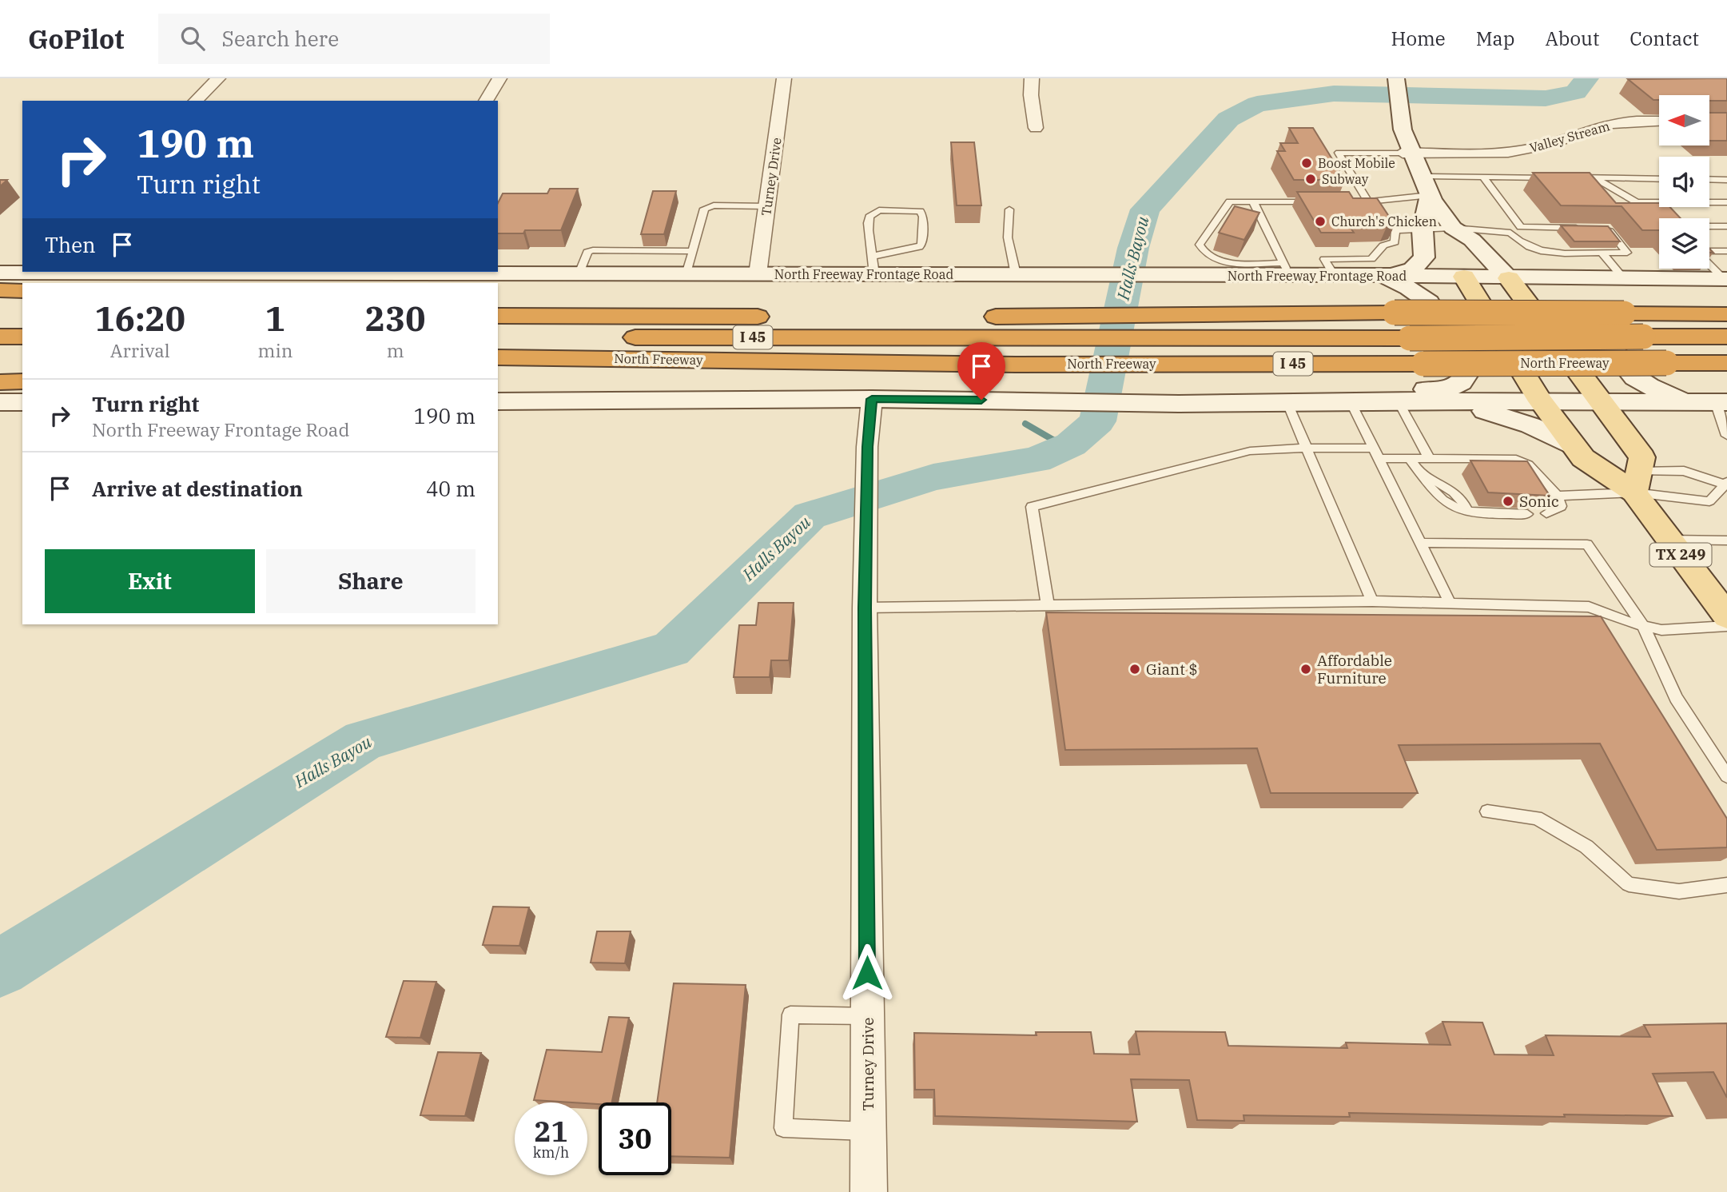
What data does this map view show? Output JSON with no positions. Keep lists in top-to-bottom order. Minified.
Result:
{"streets":{"highway":["I 45","North Freeway"],"main road":["North Freeway Frontage Road","TX 249"],"street":["Valley Stream","Turney Drive"]},"crossings":[["Turney Drive","North Freeway Frontage Road"],["North Freeway Frontage Road","TX 249"]],"water":["Halls Bayou"],"places":["Boost Mobile","Subway","Church's Chicken","Sonic","Giant $","Affordable Furniture"],"north":"left","page":{"header":"GoPilot","search":"Search here","nav":["Home","Map","About","Contact"],"turn":["190 m","Turn right"],"then":"Then","eta":["16:20","Arrival","1","min","230","m"],"list":[{"name":"Turn right","note":"North Freeway Frontage Road","value":"190 m"},{"name":"Arrive at destination","value":"40 m"}],"buttons":["Exit","Share"],"speed":"21 km/h","limit":"30"}}
